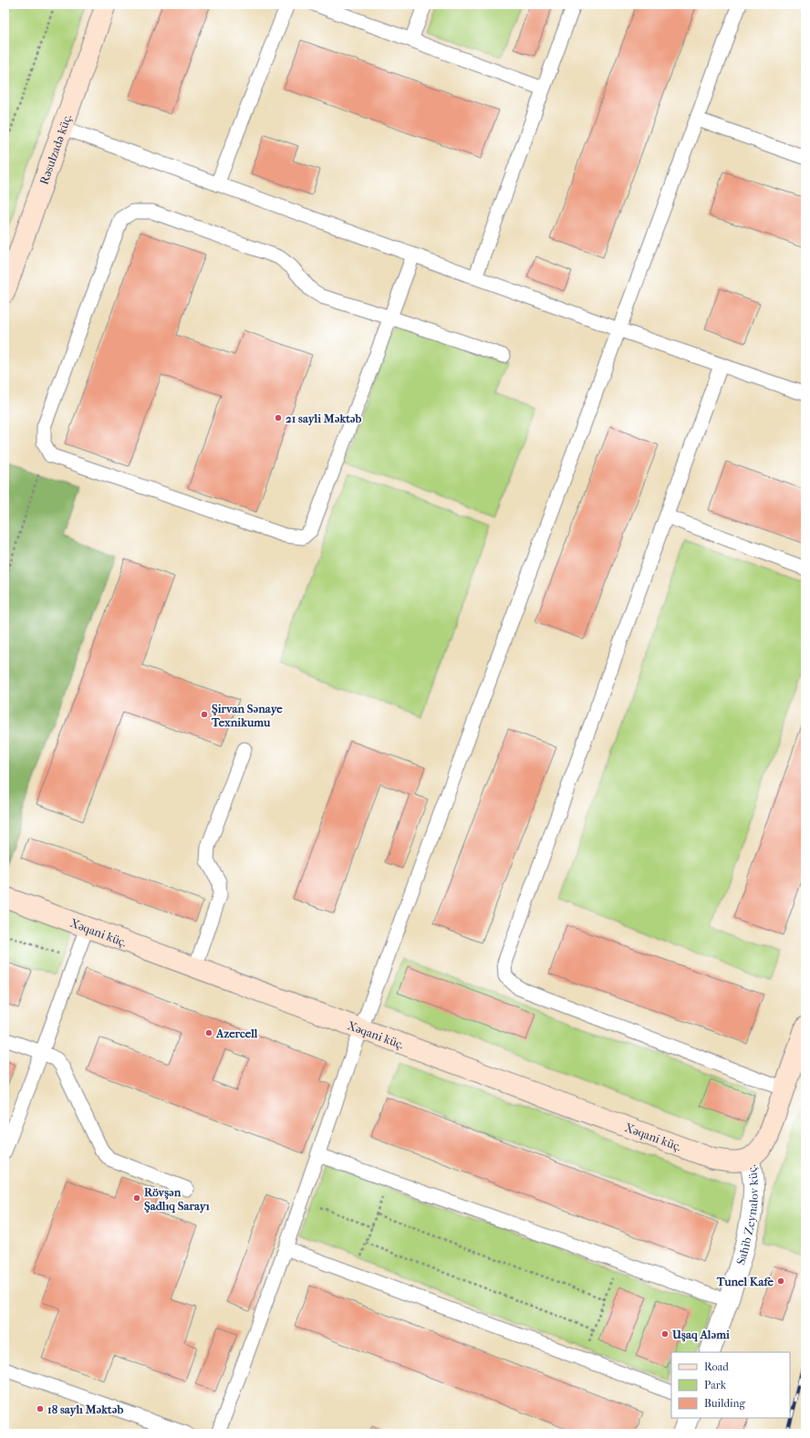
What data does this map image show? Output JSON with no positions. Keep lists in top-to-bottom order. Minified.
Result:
{"streets":{"street":["Rəsulzadə küç.","Xəqani küç.","Sahib Zeynalov küç."]},"crossings":[["Xəqani küç.","Sahib Zeynalov küç."]],"places":["21 sayli Məktəb","Şirvan Sənaye Texnikumu","Azercell","Rövşən Şadlıq Sarayı","Tunel Kafe","Uşaq Aləmi","18 saylı Məktəb"],"legend":["Road","Park","Building"]}
